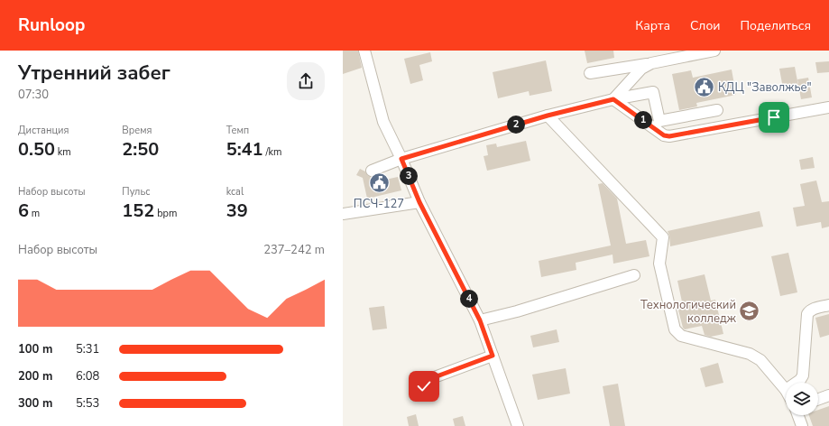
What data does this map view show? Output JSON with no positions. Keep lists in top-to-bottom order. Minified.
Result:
{"places":{"public building":["КДЦ \"Заволжье\"","ПСЧ-127"],"school or university":["Технологический колледж"]},"page":{"header":"Runloop","nav":["Карта","Слои","Поделиться"],"heading":["Утренний забег","07:30"],"pins":["1","2","3","4"],"stats":[["Дистанция","0.50 km"],["Время","2:50"],["Темп","5:41 /km"],["Набор высоты","6 m"],["Пульс","152 bpm"],["kcal","39"]],"chart":["Набор высоты","237–242 m"],"list":[{"name":"100 m","note":"5:31"},{"name":"200 m","note":"6:08"},{"name":"300 m","note":"5:53"}]}}
